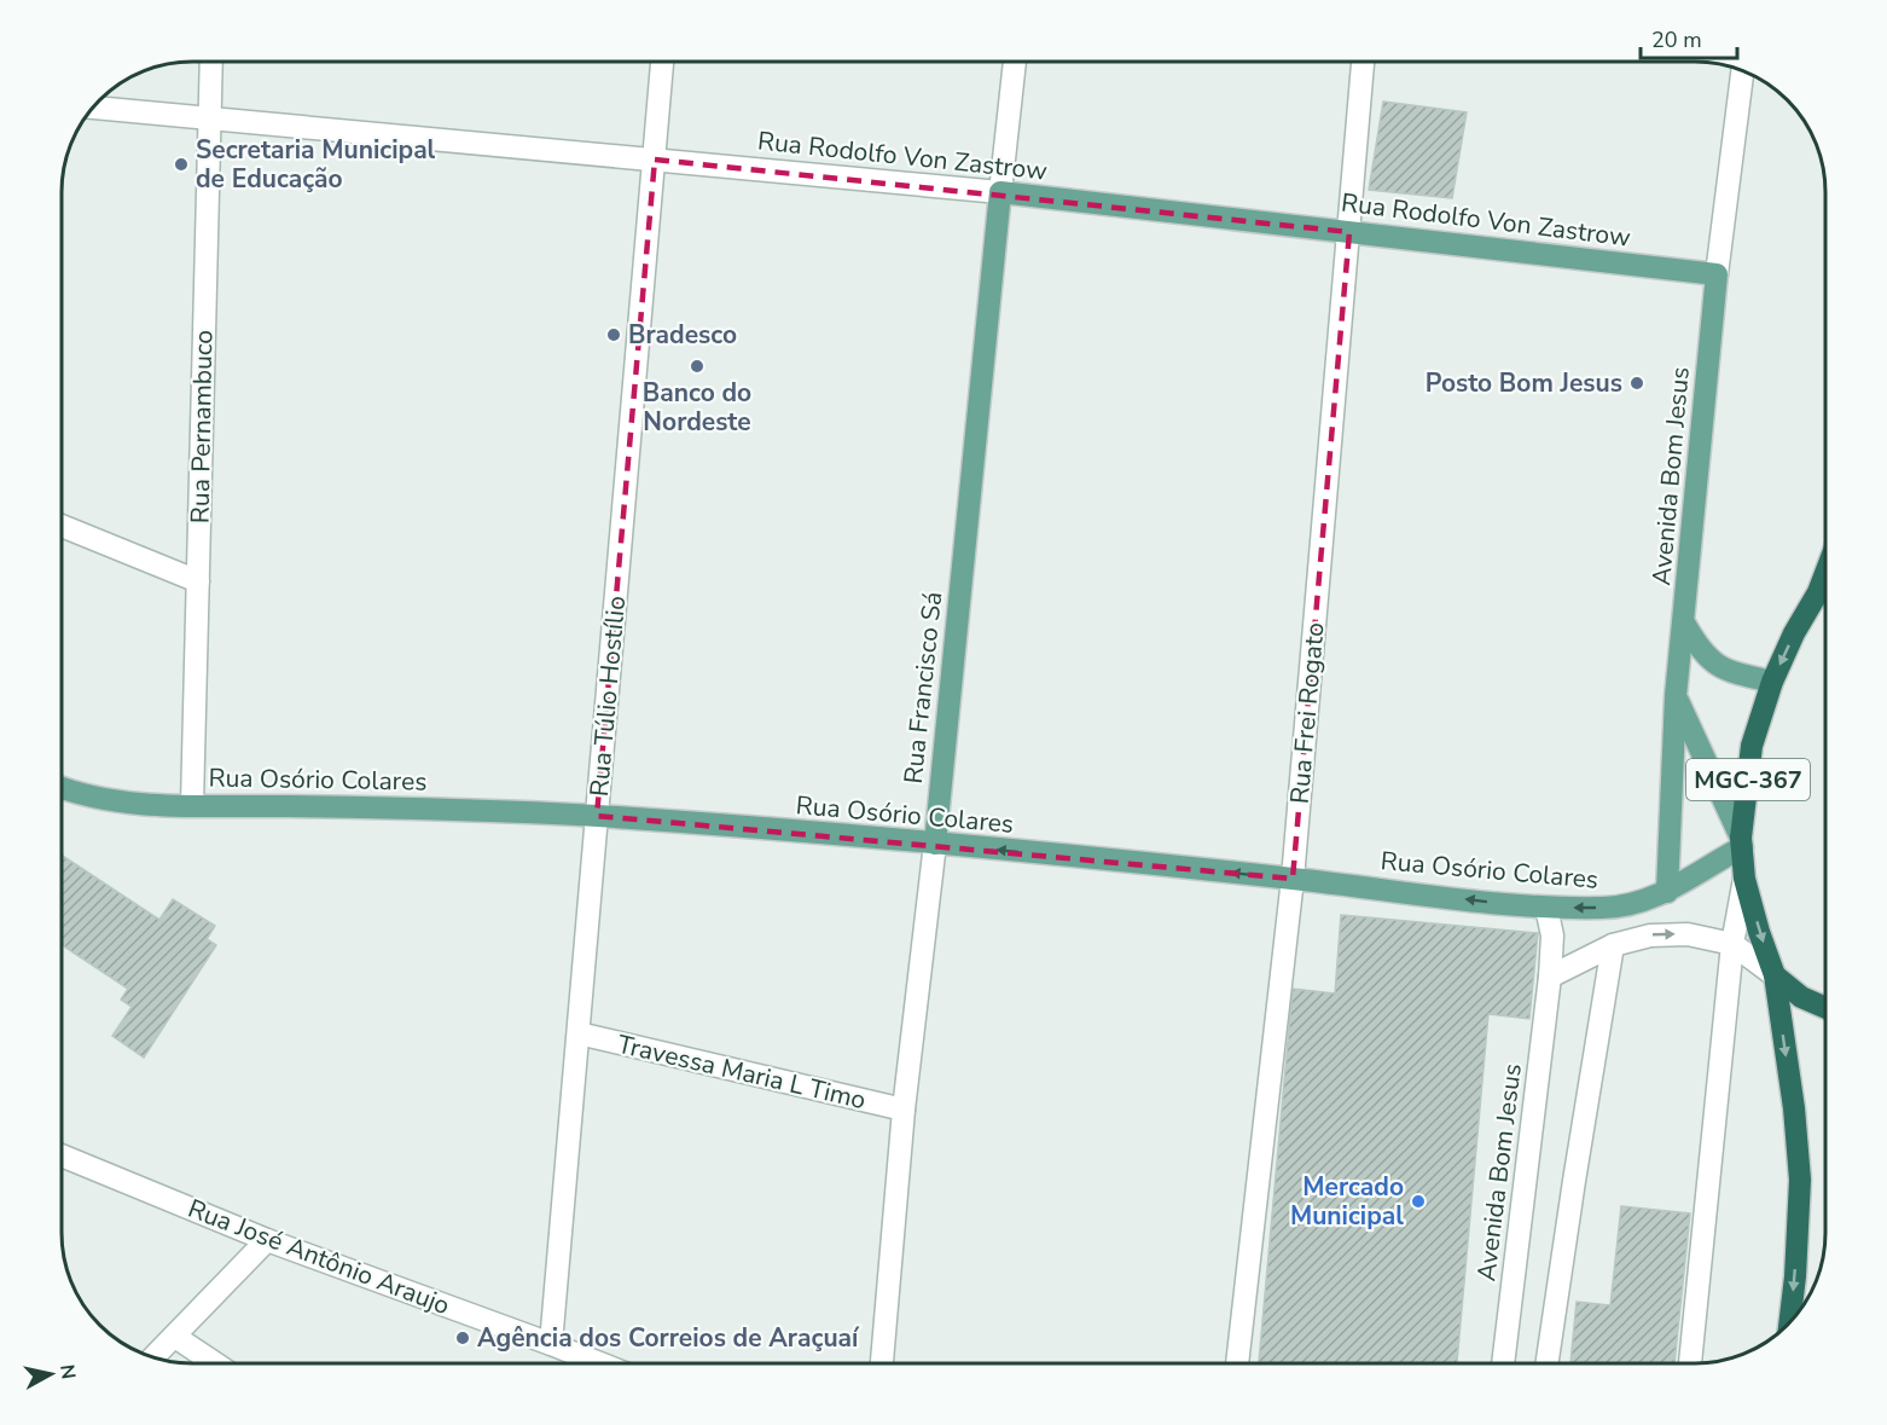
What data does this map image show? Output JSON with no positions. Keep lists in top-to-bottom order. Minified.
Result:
{"streets":{"highway":["MGC-367"],"main road":["Rua Rodolfo Von Zastrow","Avenida Bom Jesus","Rua Francisco Sá","Rua Osório Colares"],"street":["Rua Pernambuco","Rua Túlio Hostílio","Rua Frei Rogato","Travessa Maria L Timo","Rua José Antônio Araujo"]},"crossings":[["Rua Rodolfo Von Zastrow","Rua Pernambuco"],["Rua Rodolfo Von Zastrow","Avenida Bom Jesus"],["Rua Rodolfo Von Zastrow","Rua Francisco Sá"],["Rua Rodolfo Von Zastrow","Rua Túlio Hostílio"],["Rua Rodolfo Von Zastrow","Rua Frei Rogato"],["Rua Pernambuco","Rua Osório Colares"],["Avenida Bom Jesus","Rua Osório Colares"],["Rua Francisco Sá","Rua Osório Colares"],["Rua Francisco Sá","Travessa Maria L Timo"],["Rua Túlio Hostílio","Rua Osório Colares"],["Rua Túlio Hostílio","Travessa Maria L Timo"],["Rua Túlio Hostílio","Rua José Antônio Araujo"],["Rua Frei Rogato","Rua Osório Colares"],["Rua Osório Colares","MGC-367"]],"one_way":["Rua Osório Colares"],"places":["Secretaria Municipal de Educação","Bradesco","Banco do Nordeste","Posto Bom Jesus","Mercado Municipal","Agência dos Correios de Araçuaí"],"scale_bar":"20 m","north":"right"}
